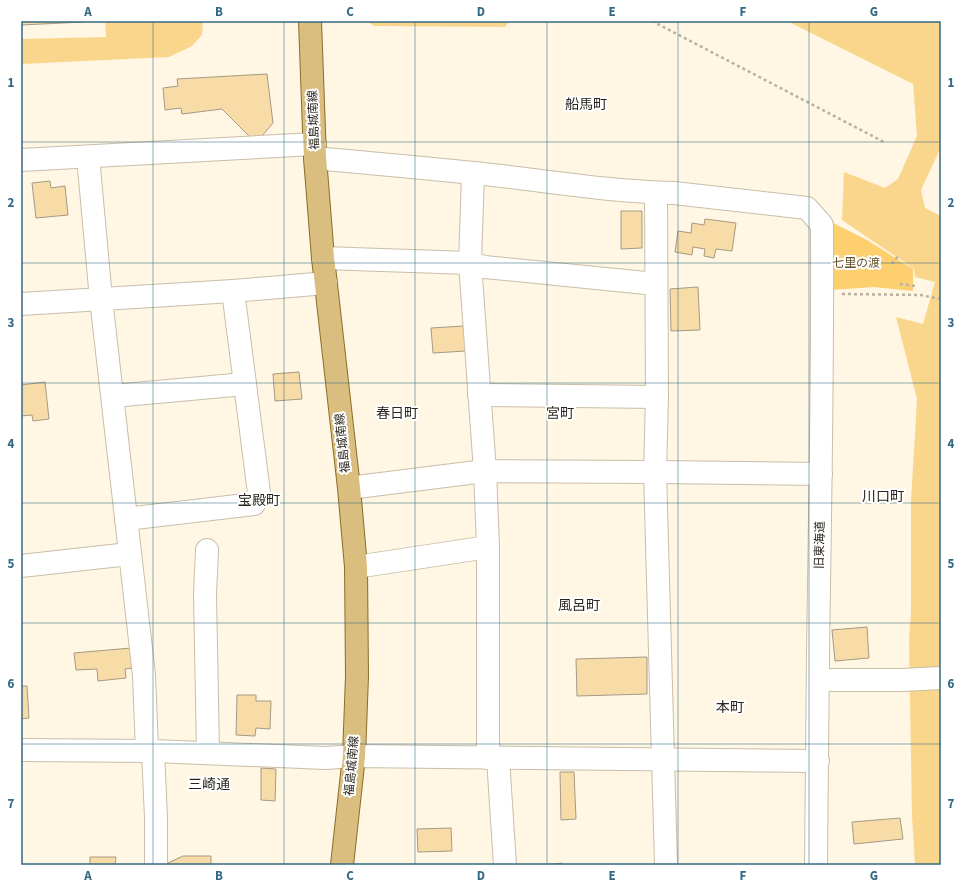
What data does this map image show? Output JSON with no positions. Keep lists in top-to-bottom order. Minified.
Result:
{"streets":{"main road":["福島城南線"],"street":["旧東海道"]},"districts":["船馬町","春日町","宮町","川口町","宝殿町","風呂町","本町","三崎通"],"parks":["七里の渡"],"grid":{"columns":["A","B","C","D","E","F","G"],"rows":["1","2","3","4","5","6","7"]}}
